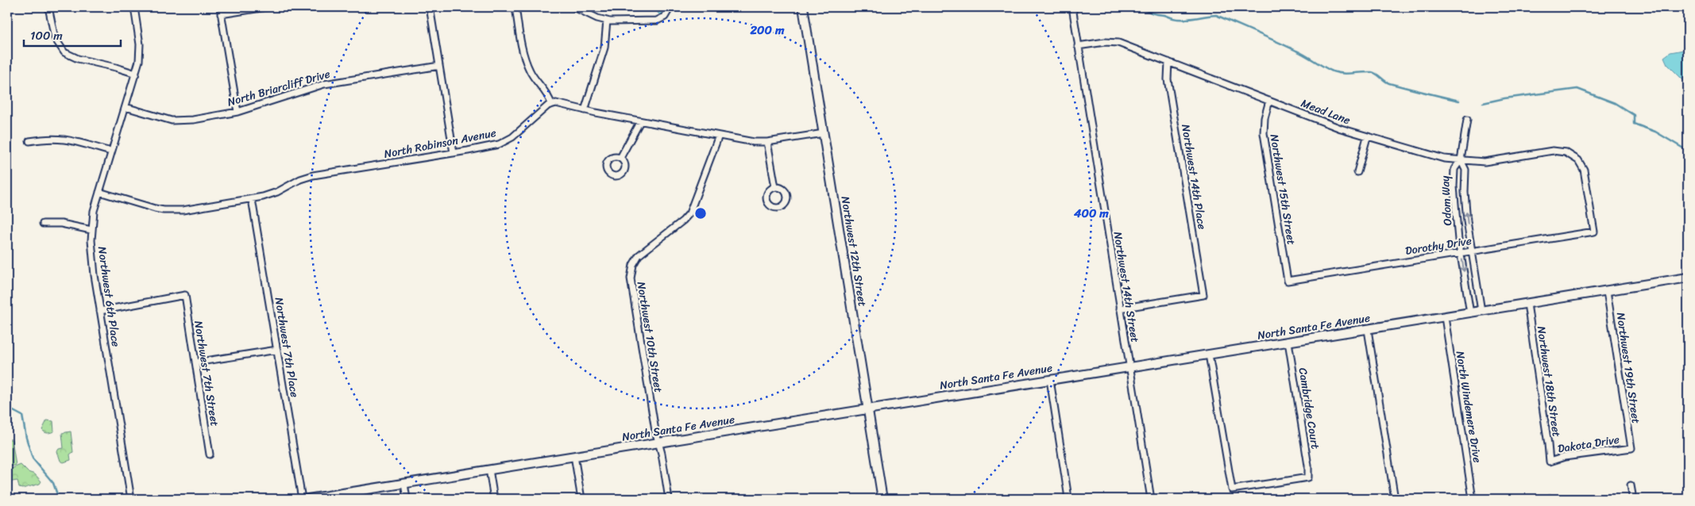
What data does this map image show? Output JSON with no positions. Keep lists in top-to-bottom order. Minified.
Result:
{"streets":{"main road":["Northwest 12th Street","North Santa Fe Avenue"],"street":["North Briarcliff Drive","Mead Lane","North Robinson Avenue","Northwest 14th Place","Northwest 15th Street","Odom Way","Dorothy Drive","Northwest 14th Street","Northwest 6th Place","Northwest 10th Street","Northwest 7th Place","Northwest 19th Street","Northwest 7th Street","Northwest 18th Street","North Windemere Drive","Cambridge Court","Dakota Drive"]},"crossings":[["North Briarcliff Drive","Northwest 6th Place"],["Mead Lane","Northwest 14th Place"],["Mead Lane","Northwest 15th Street"],["Mead Lane","Odom Way"],["Mead Lane","Dorothy Drive"],["Mead Lane","Northwest 14th Street"],["North Robinson Avenue","Northwest 6th Place"],["North Robinson Avenue","Northwest 7th Place"],["Northwest 14th Place","Northwest 14th Street"],["Northwest 15th Street","Dorothy Drive"],["Odom Way","Dorothy Drive"],["Odom Way","North Santa Fe Avenue"],["Northwest 12th Street","North Santa Fe Avenue"],["Northwest 14th Street","North Santa Fe Avenue"],["Northwest 6th Place","Northwest 7th Street"],["North Santa Fe Avenue","Northwest 10th Street"],["North Santa Fe Avenue","Northwest 19th Street"],["North Santa Fe Avenue","Northwest 18th Street"],["North Santa Fe Avenue","North Windemere Drive"],["North Santa Fe Avenue","Cambridge Court"],["Northwest 19th Street","Dakota Drive"],["Northwest 18th Street","Dakota Drive"]],"scale_bar":"100 m","rings":["200 m","400 m"]}
